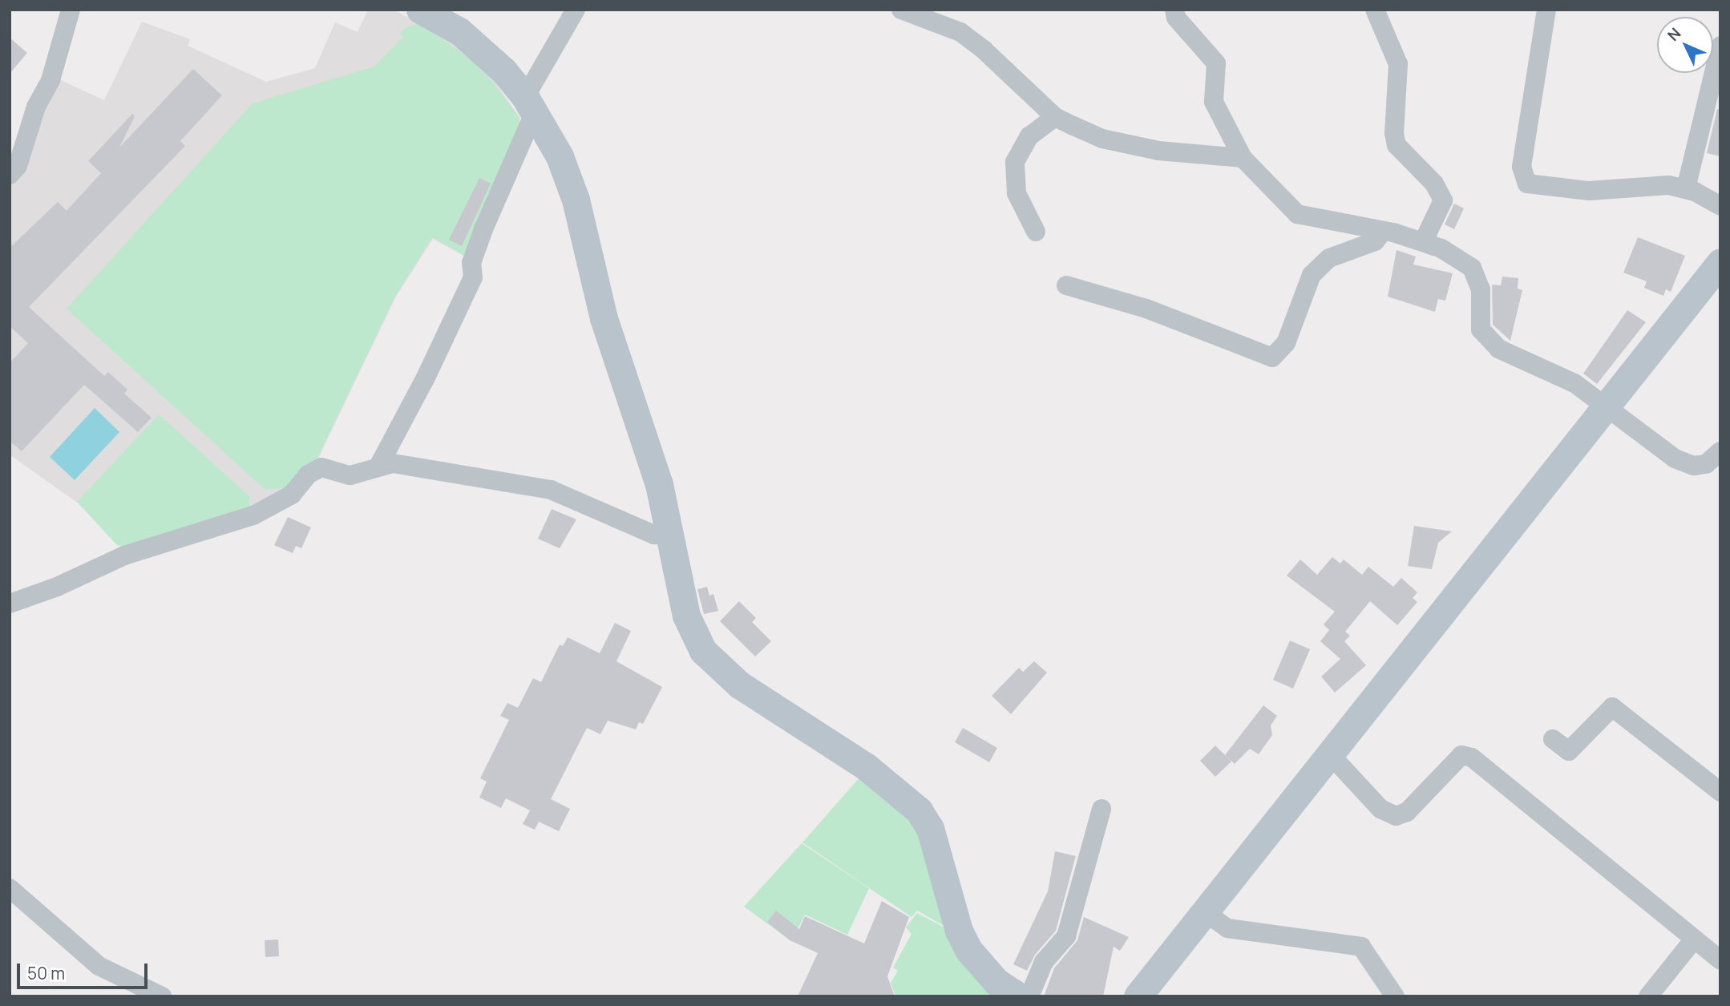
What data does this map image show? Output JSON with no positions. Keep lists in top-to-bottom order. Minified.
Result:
{"scale_bar":"50 m","north":"top left"}
